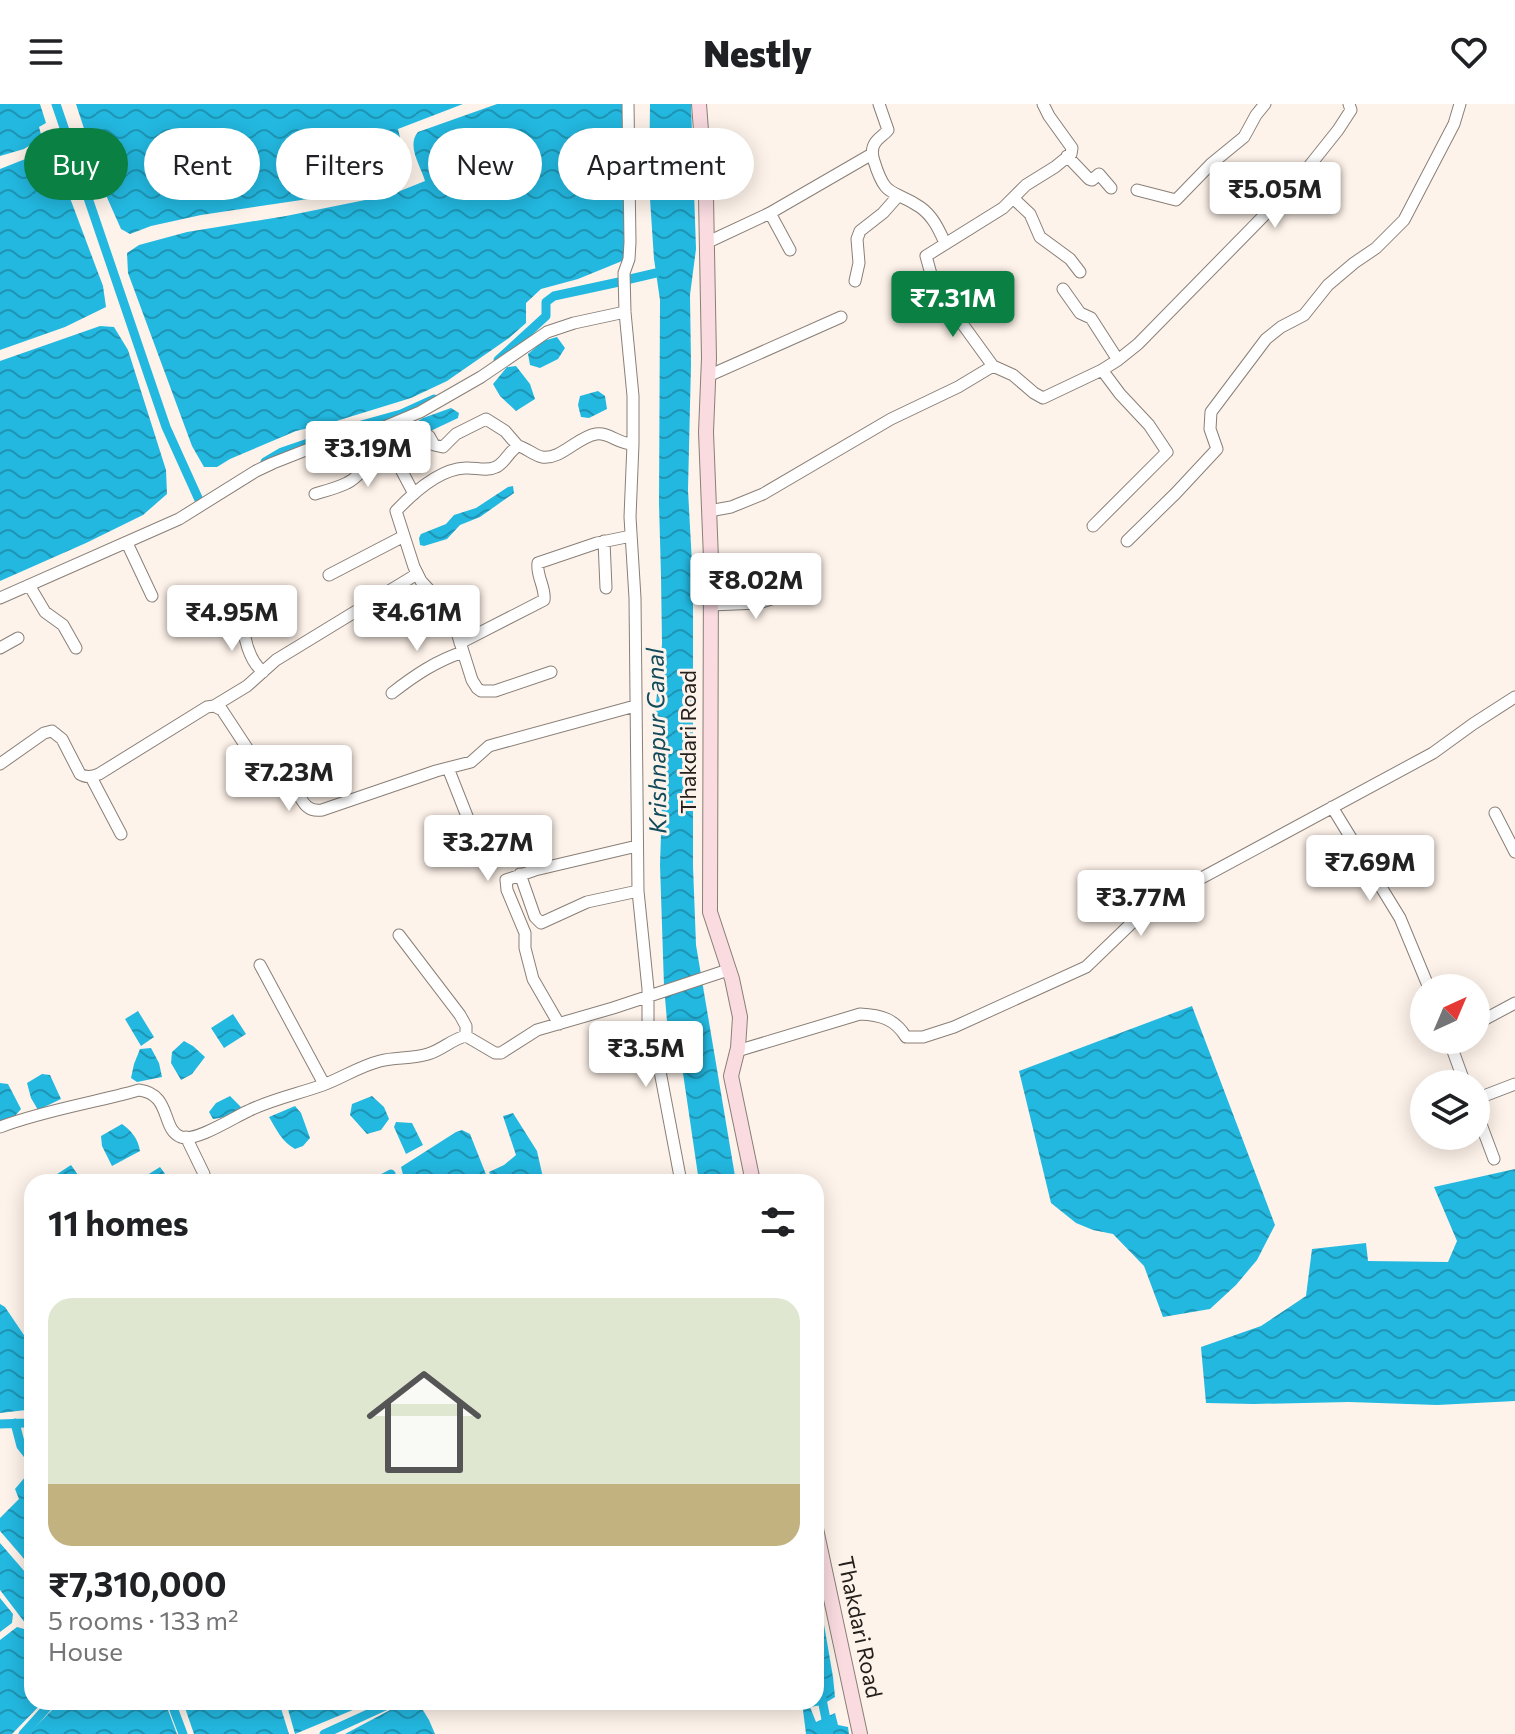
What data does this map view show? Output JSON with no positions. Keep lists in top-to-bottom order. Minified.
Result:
{"streets":{"street":["Thakdari Road"]},"water":["Krishnapur Canal"],"north":"top right","page":{"header":"Nestly","chip":["Buy","Rent","Filters","New","Apartment"],"price":["₹5.05M","₹7.31M","₹3.19M","₹8.02M","₹4.95M","₹4.61M","₹7.23M","₹3.27M","₹7.69M","₹3.77M","₹3.5M"],"heading":"11 homes","list":[{"name":"₹7,310,000","note":"5 rooms · 133 m² · House"}]}}
